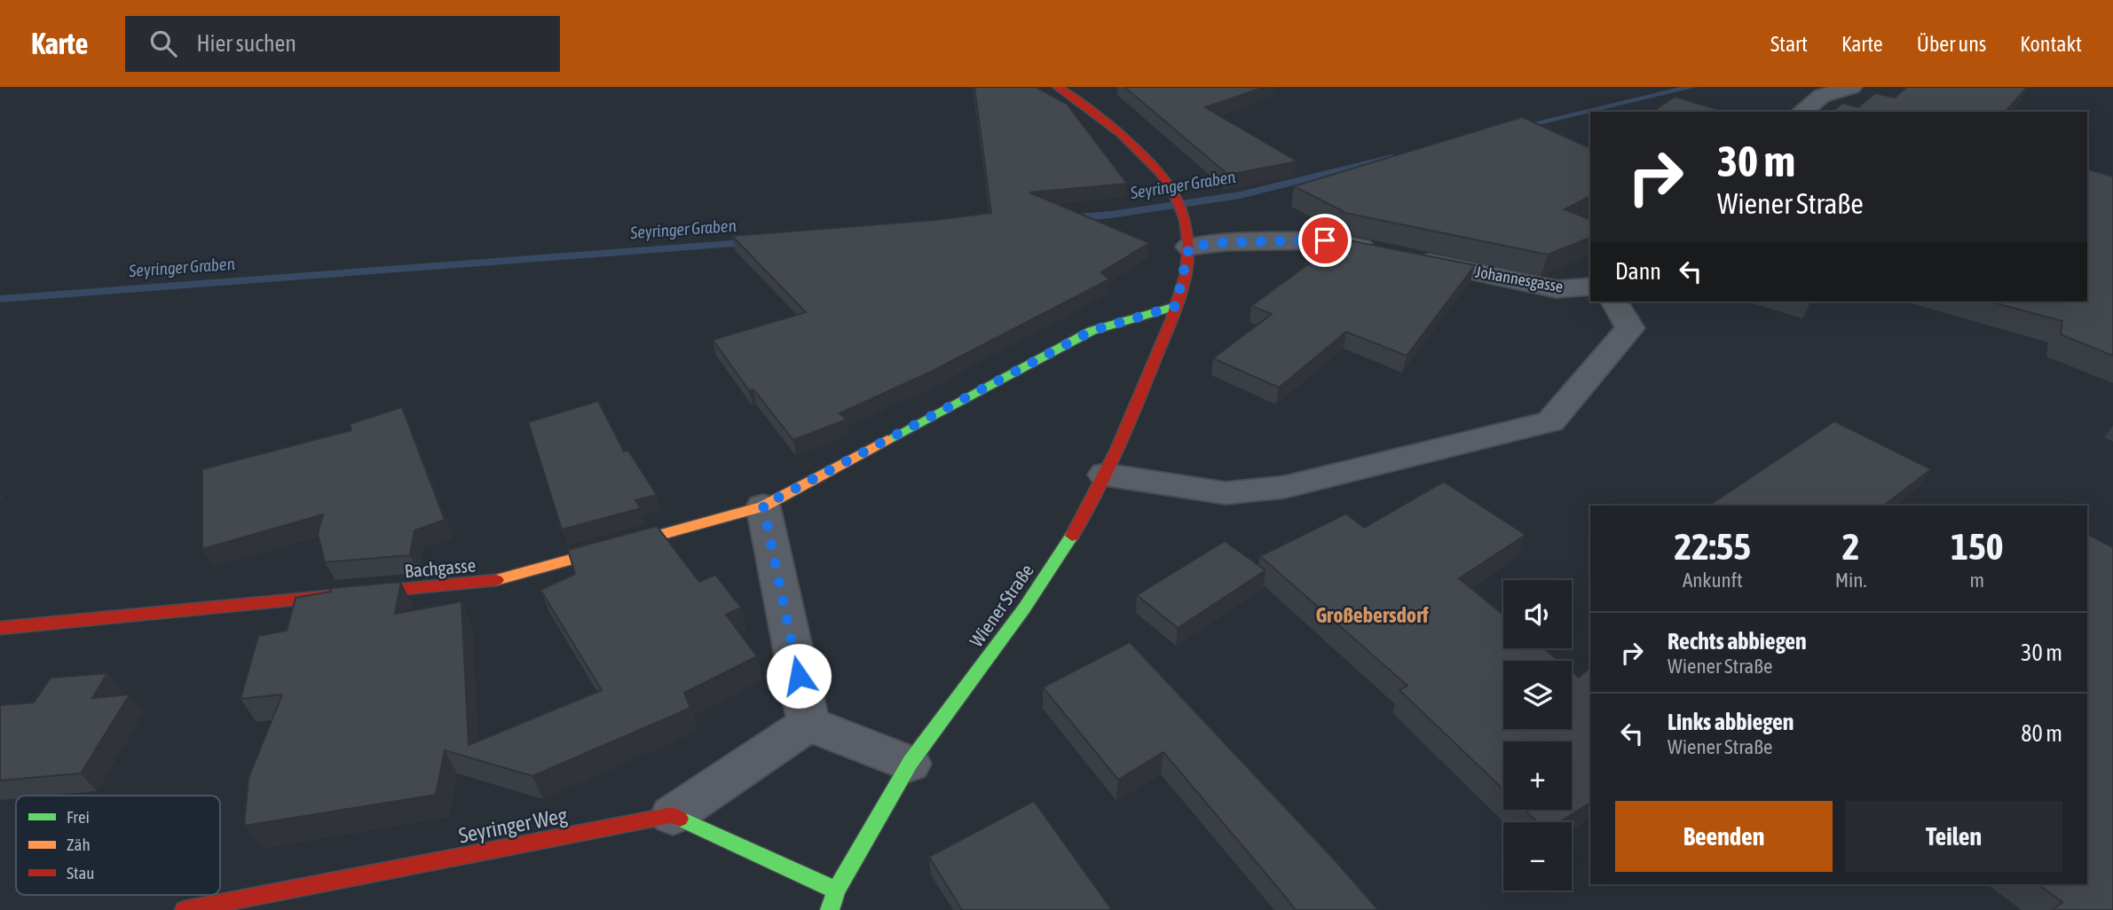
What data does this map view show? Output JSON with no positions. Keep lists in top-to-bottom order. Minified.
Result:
{"streets":{"street":["Johannesgasse","Bachgasse","Wiener Straße","Seyringer Weg"]},"crossings":[["Johannesgasse","Wiener Straße"]],"districts":["Großebersdorf"],"water":["Seyringer Graben"],"legend":["Frei","Zäh","Stau"],"page":{"header":"Karte","search":"Hier suchen","nav":["Start","Karte","Über uns","Kontakt"],"turn":["30 m","Wiener Straße"],"then":"Dann","eta":["22:55","Ankunft","2","Min.","150","m"],"map_buttons":["+","−"],"list":[{"name":"Rechts abbiegen","note":"Wiener Straße","value":"30 m"},{"name":"Links abbiegen","note":"Wiener Straße","value":"80 m"}],"buttons":["Beenden","Teilen"]}}
